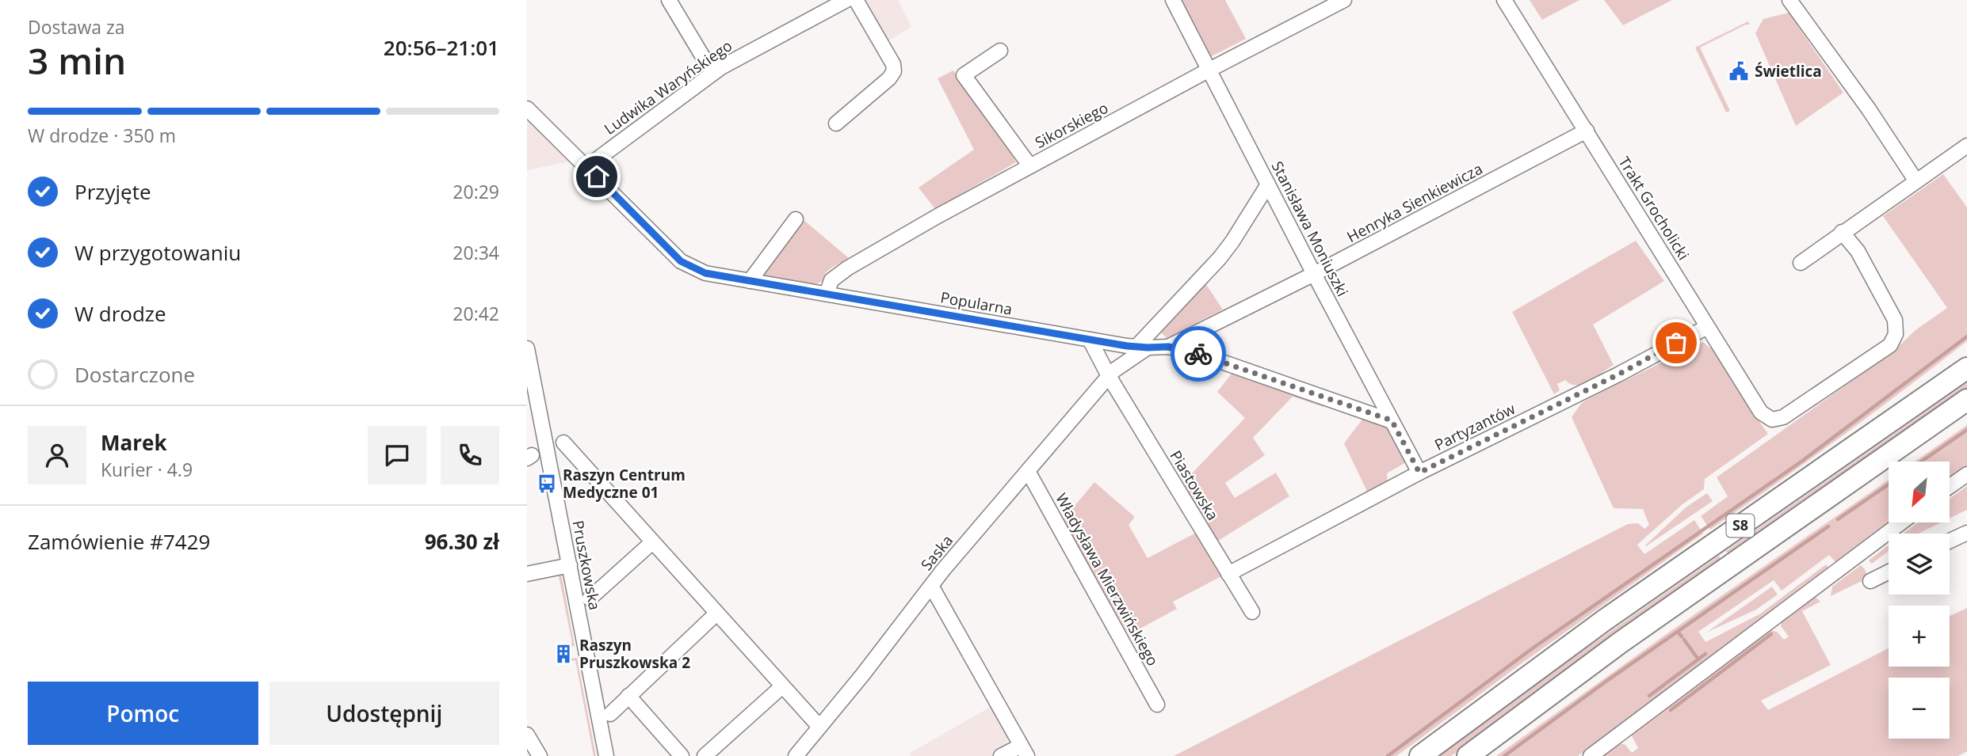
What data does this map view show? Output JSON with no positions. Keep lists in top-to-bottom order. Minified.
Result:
{"streets":{"highway":["S8"],"street":["Ludwika Waryńskiego","Sikorskiego","Henryka Sienkiewicza","Trakt Grocholicki","Stanisława Moniuszki","Popularna","Partyzantów","Piastowska","Saska","Pruszkowska","Władysława Mierzwińskiego"]},"crossings":[["Ludwika Waryńskiego","Popularna"],["Sikorskiego","Stanisława Moniuszki"],["Sikorskiego","Popularna"],["Henryka Sienkiewicza","Trakt Grocholicki"],["Henryka Sienkiewicza","Stanisława Moniuszki"],["Henryka Sienkiewicza","Popularna"],["Trakt Grocholicki","Partyzantów"],["Stanisława Moniuszki","Popularna"],["Stanisława Moniuszki","Partyzantów"],["Popularna","Piastowska"],["Popularna","Saska"],["Partyzantów","Piastowska"],["Piastowska","Saska"],["Saska","Władysława Mierzwińskiego"]],"places":{"public building":["Świetlica"],"bus stop":["Raszyn Centrum Medyczne 01"],"building":["Raszyn Pruszkowska 2"]},"north":"bottom left","page":{"heading":["3 min","Dostawa za","20:56–21:01"],"panel":["Marek","Kurier · 4.9","Zamówienie #7429","96.30 zł"],"bar":"W drodze · 350 m","list":[["Przyjęte","20:29"],["W przygotowaniu","20:34"],["W drodze","20:42"],"Dostarczone"],"map_buttons":["+","−"],"buttons":["Pomoc","Udostępnij"]}}
